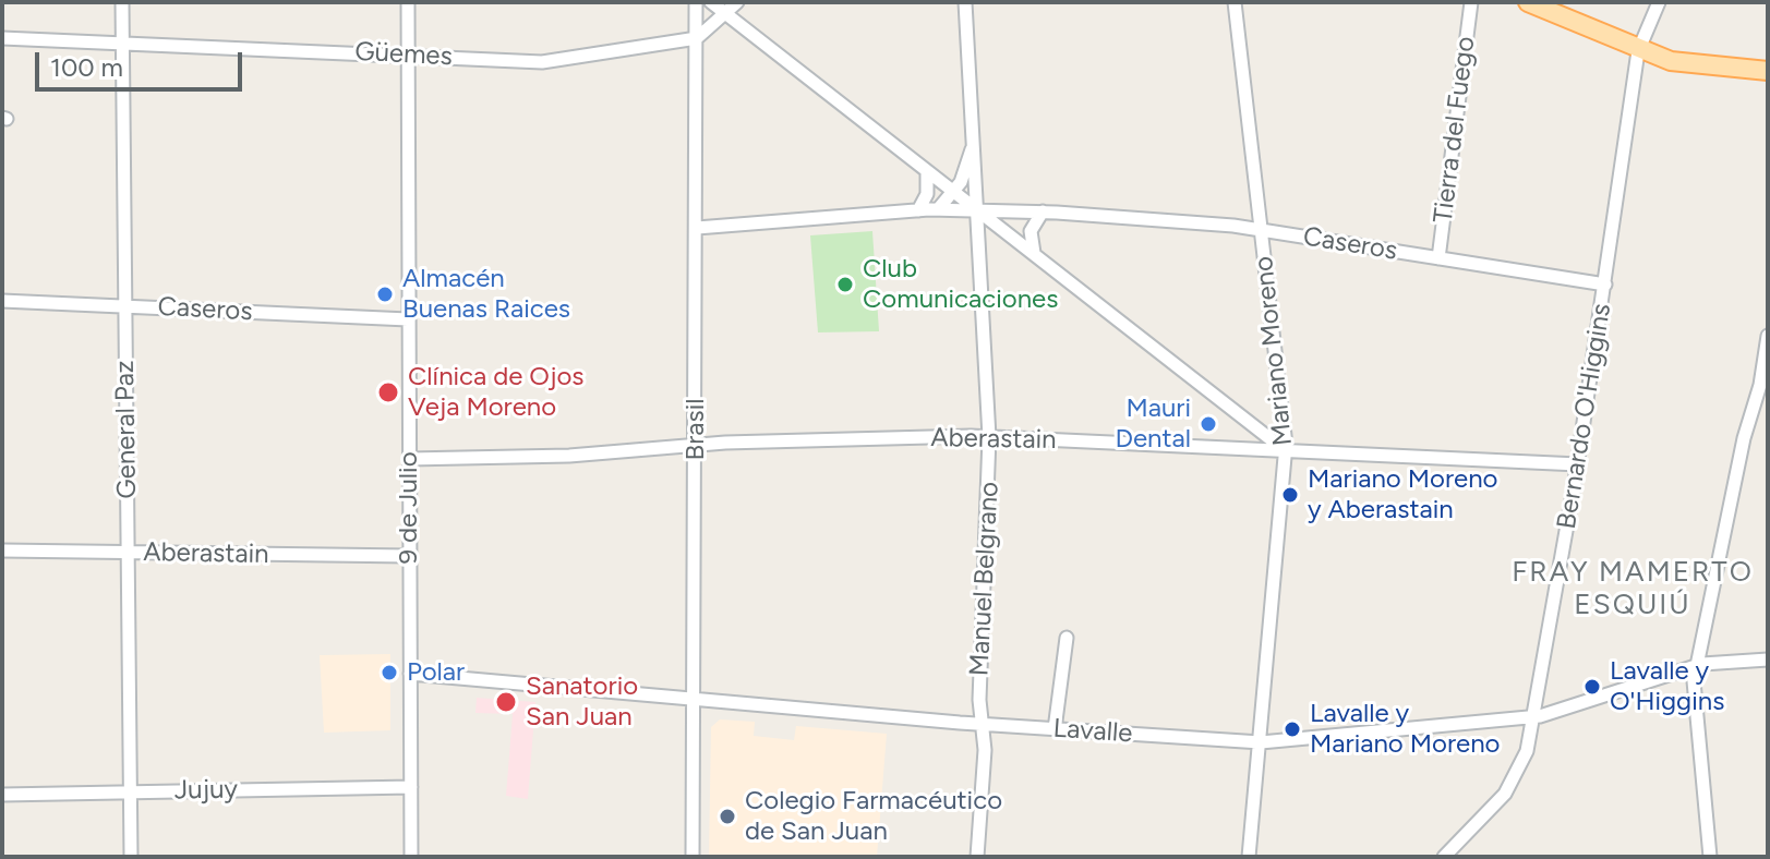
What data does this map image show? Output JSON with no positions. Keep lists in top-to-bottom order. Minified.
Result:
{"streets":{"street":["Güemes","Tierra del Fuego","Caseros","Mariano Moreno","Bernardo O'Higgins","General Paz","Brasil","Aberastain","9 de Julio","Manuel Belgrano","Lavalle","Jujuy"]},"crossings":[["Güemes","General Paz"],["Güemes","Brasil"],["Güemes","9 de Julio"],["Tierra del Fuego","Caseros"],["Caseros","Mariano Moreno"],["Caseros","Bernardo O'Higgins"],["Caseros","General Paz"],["Caseros","Brasil"],["Caseros","9 de Julio"],["Caseros","Manuel Belgrano"],["Mariano Moreno","Aberastain"],["Mariano Moreno","Lavalle"],["Bernardo O'Higgins","Aberastain"],["Bernardo O'Higgins","Lavalle"],["General Paz","Aberastain"],["General Paz","Jujuy"],["Brasil","Aberastain"],["Brasil","Lavalle"],["Aberastain","9 de Julio"],["Aberastain","Manuel Belgrano"],["9 de Julio","Lavalle"],["9 de Julio","Jujuy"],["Manuel Belgrano","Lavalle"]],"districts":["FRAY MAMERTO ESQUIÚ"],"places":["Club Comunicaciones","Almacén Buenas Raices","Clínica de Ojos Veja Moreno","Mauri Dental","Mariano Moreno y Aberastain","Polar","Lavalle y O'Higgins","Sanatorio San Juan","Lavalle y Mariano Moreno","Colegio Farmacéutico de San Juan"],"scale_bar":"100 m"}
